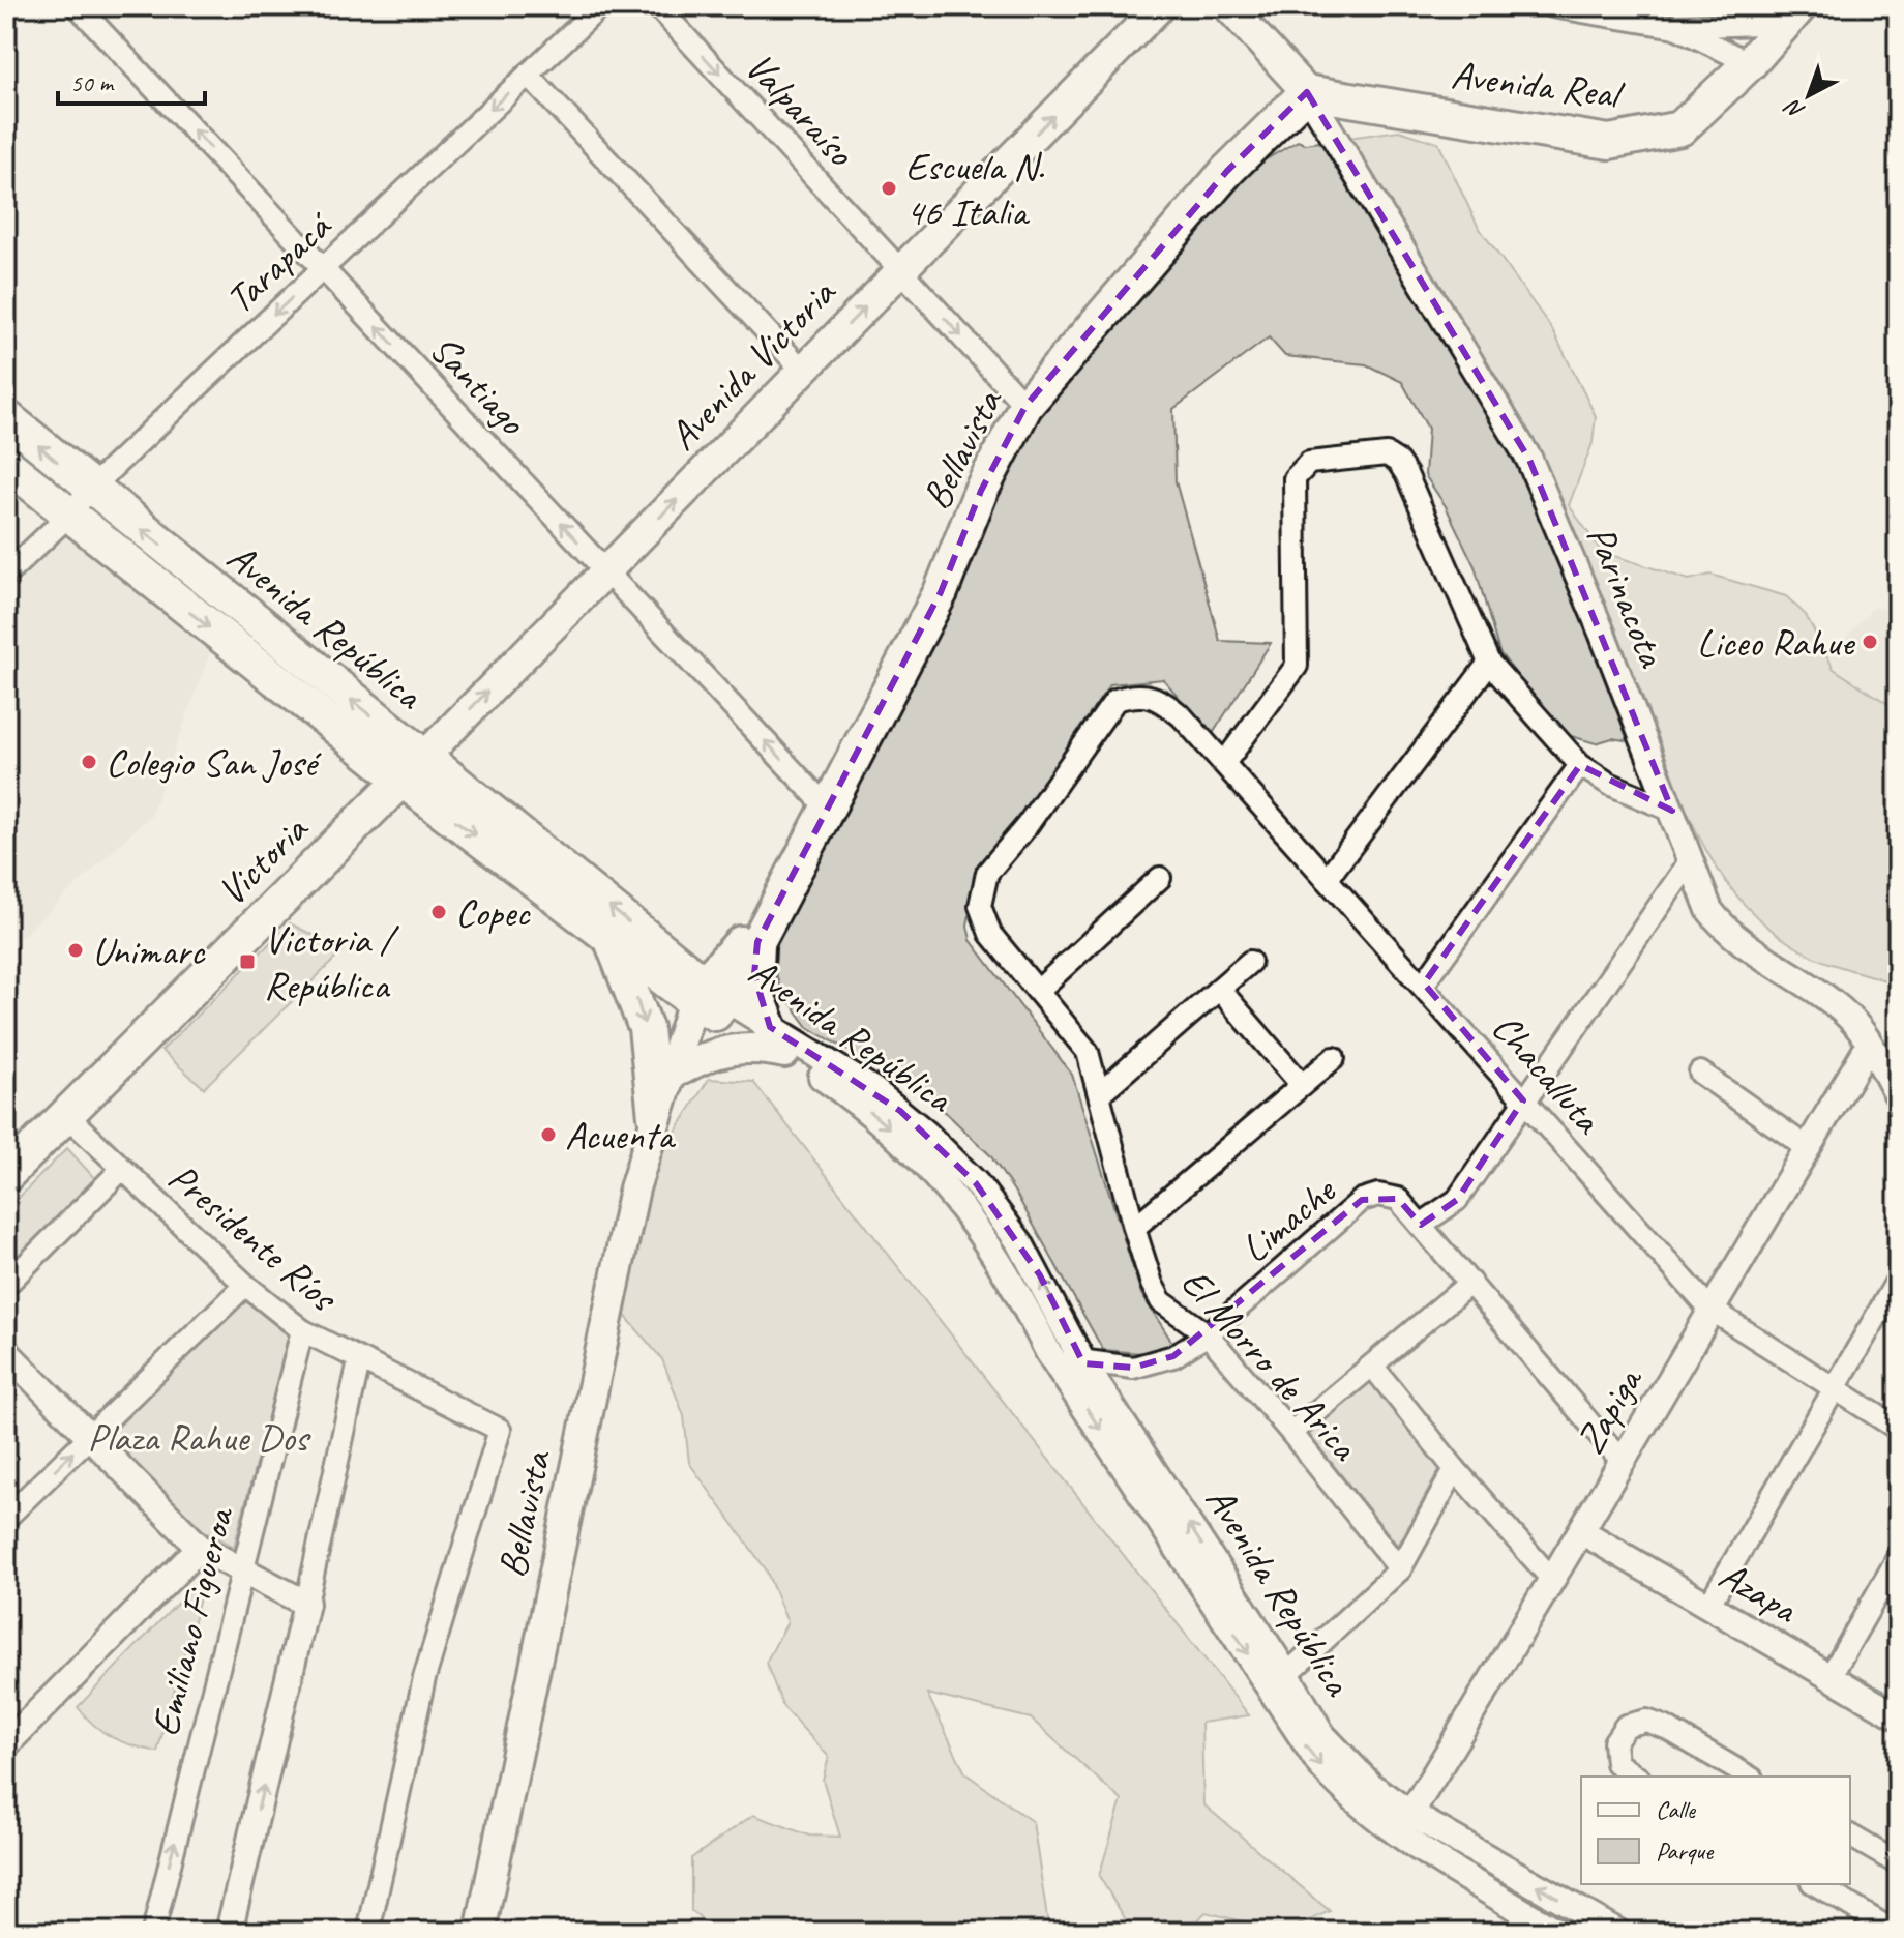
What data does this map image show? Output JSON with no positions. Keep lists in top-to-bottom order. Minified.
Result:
{"streets":{"main road":["Avenida Real","Avenida Victoria","Bellavista","Avenida República","Victoria"],"street":["Valparaíso","Tarapacá","Santiago","Parinacota","Chacalluta","Limache","Presidente Ríos","El Morro de Arica","Zapiga","Azapa","Emiliano Figueroa"]},"crossings":[["Avenida Real","Bellavista"],["Avenida Real","Parinacota"],["Valparaíso","Avenida Victoria"],["Valparaíso","Bellavista"],["Tarapacá","Santiago"],["Tarapacá","Avenida República"],["Avenida Victoria","Santiago"],["Avenida Victoria","Avenida República"],["Avenida Victoria","Victoria"],["Santiago","Bellavista"],["Bellavista","Parinacota"],["Bellavista","Avenida República"],["Parinacota","Zapiga"],["Avenida República","Victoria"],["Avenida República","Limache"],["Avenida República","Zapiga"],["Victoria","Presidente Ríos"],["Chacalluta","El Morro de Arica"],["Chacalluta","Zapiga"],["Limache","El Morro de Arica"],["Limache","Zapiga"],["Presidente Ríos","Emiliano Figueroa"],["Zapiga","Azapa"]],"one_way":["Tarapacá","Avenida Victoria","Santiago"],"parks":["Plaza Rahue Dos"],"places":{"other":["Escuela N. 46 Italia","Liceo Rahue","Colegio San José","Copec","Unimarc","Acuenta"],"transit":["Victoria / República"]},"legend":["Calle","Parque"],"scale_bar":"50 m","north":"bottom left"}
